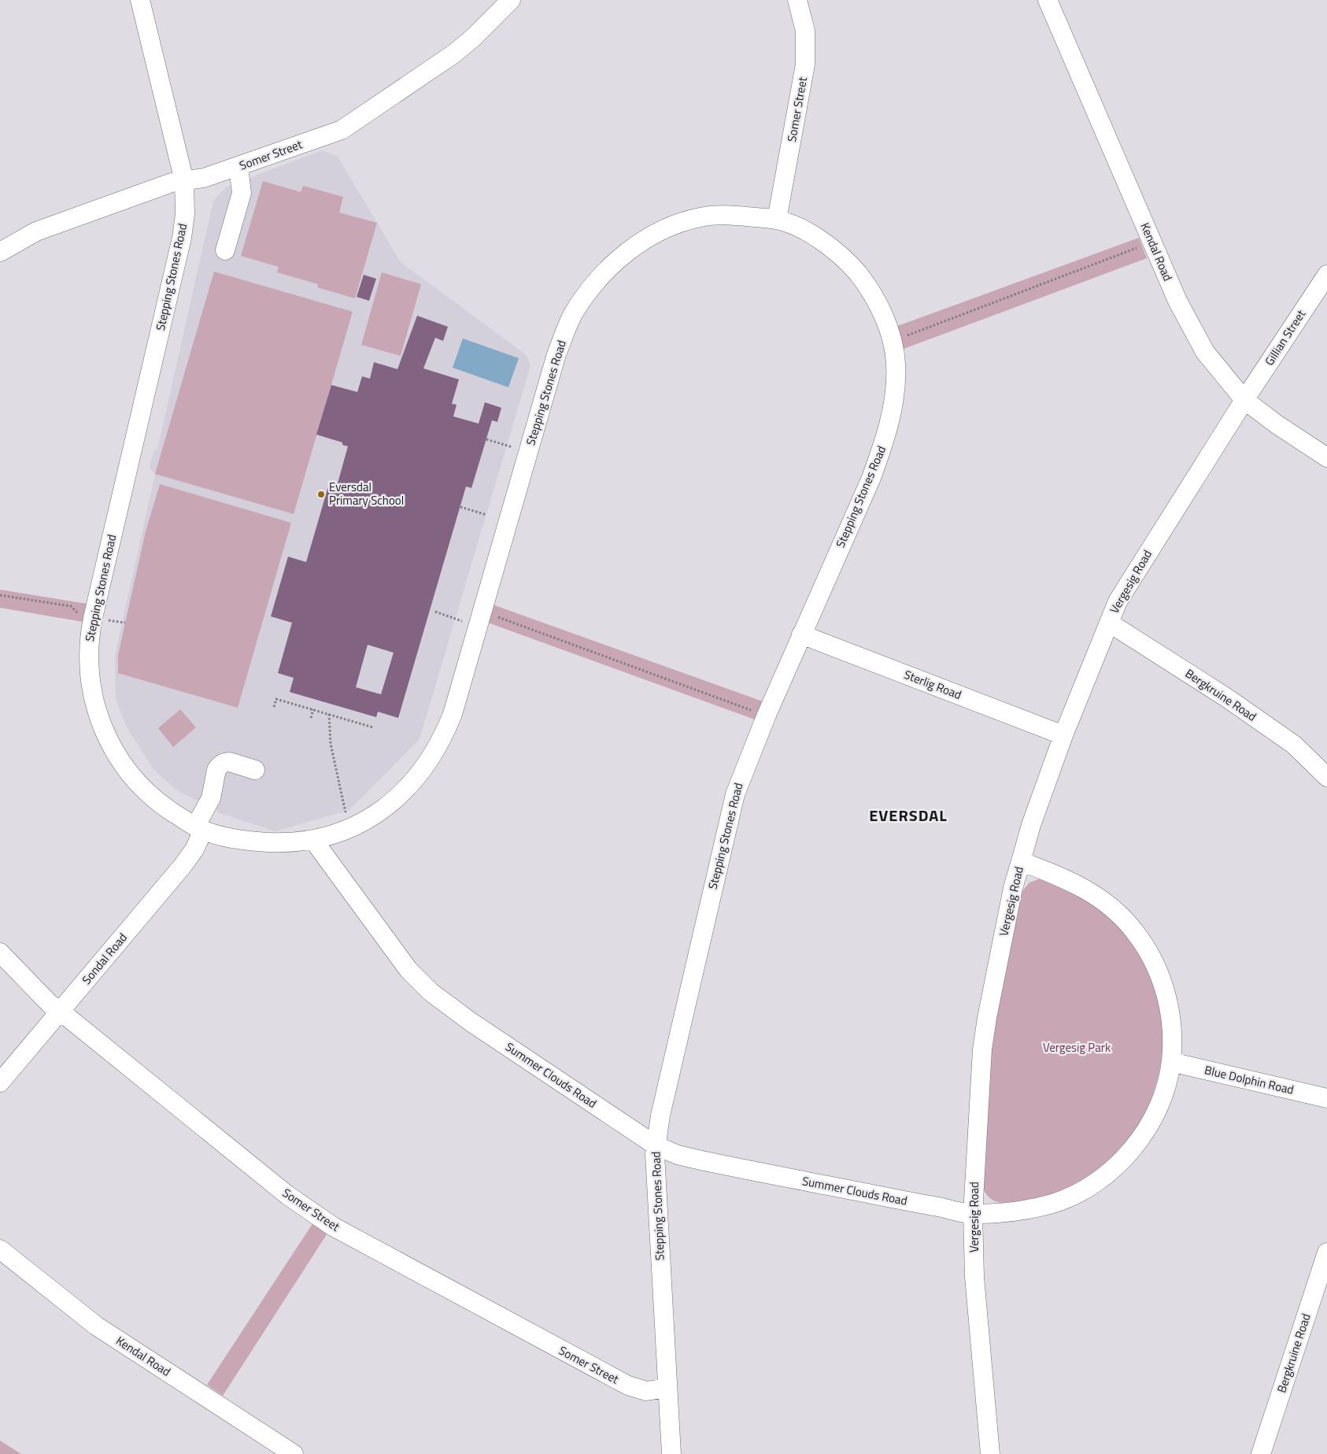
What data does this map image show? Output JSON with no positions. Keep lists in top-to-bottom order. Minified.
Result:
{"streets":{"street":["Somer Street","Kendal Road","Stepping Stones Road","Gillian Street","Vergesig Road","Sterlig Road","Bergkruine Road","Sondal Road","Summer Clouds Road","Blue Dolphin Road"]},"crossings":[["Somer Street","Stepping Stones Road"],["Somer Street","Sondal Road"],["Kendal Road","Gillian Street"],["Kendal Road","Vergesig Road"],["Stepping Stones Road","Sterlig Road"],["Stepping Stones Road","Sondal Road"],["Stepping Stones Road","Summer Clouds Road"],["Gillian Street","Vergesig Road"],["Vergesig Road","Sterlig Road"],["Vergesig Road","Bergkruine Road"],["Vergesig Road","Summer Clouds Road"],["Summer Clouds Road","Blue Dolphin Road"]],"districts":["EVERSDAL"],"parks":["Vergesig Park"],"places":["Eversdal Primary School"]}
